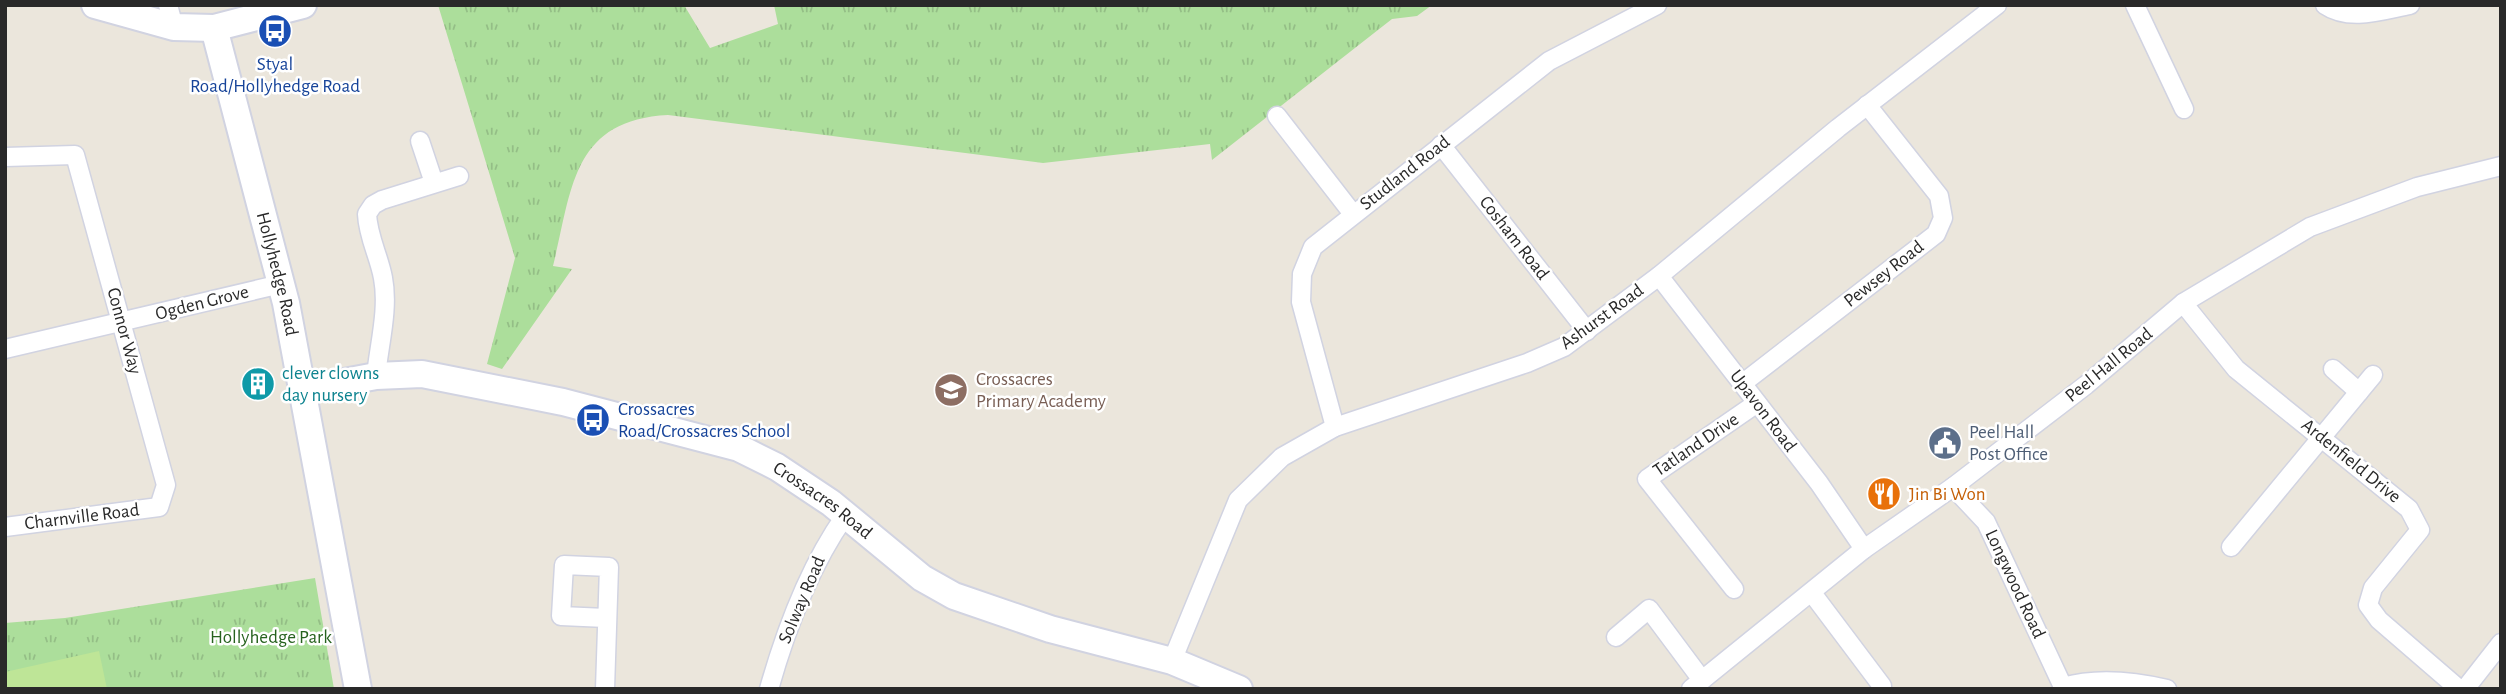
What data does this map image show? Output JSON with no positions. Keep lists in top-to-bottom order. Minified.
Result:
{"streets":{"street":["Studland Road","Cosham Road","Hollyhedge Road","Pewsey Road","Ogden Grove","Ashurst Road","Connor Way","Peel Hall Road","Upavon Road","Tatland Drive","Ardenfield Drive","Crossacres Road","Charnville Road","Longwood Road","Solway Road"]},"crossings":[["Studland Road","Cosham Road"],["Studland Road","Ashurst Road"],["Cosham Road","Ashurst Road"],["Hollyhedge Road","Ogden Grove"],["Hollyhedge Road","Crossacres Road"],["Pewsey Road","Ashurst Road"],["Pewsey Road","Upavon Road"],["Ogden Grove","Connor Way"],["Ashurst Road","Upavon Road"],["Ashurst Road","Crossacres Road"],["Connor Way","Charnville Road"],["Peel Hall Road","Upavon Road"],["Peel Hall Road","Ardenfield Drive"],["Peel Hall Road","Longwood Road"],["Upavon Road","Tatland Drive"],["Crossacres Road","Solway Road"]],"parks":["Hollyhedge Park"],"places":{"bus stop":["Styal Road/Hollyhedge Road","Crossacres Road/Crossacres School"],"building":["clever clowns day nursery"],"school or university":["Crossacres Primary Academy"],"public building":["Peel Hall Post Office"],"restaurant":["Jin Bi Won"]}}
